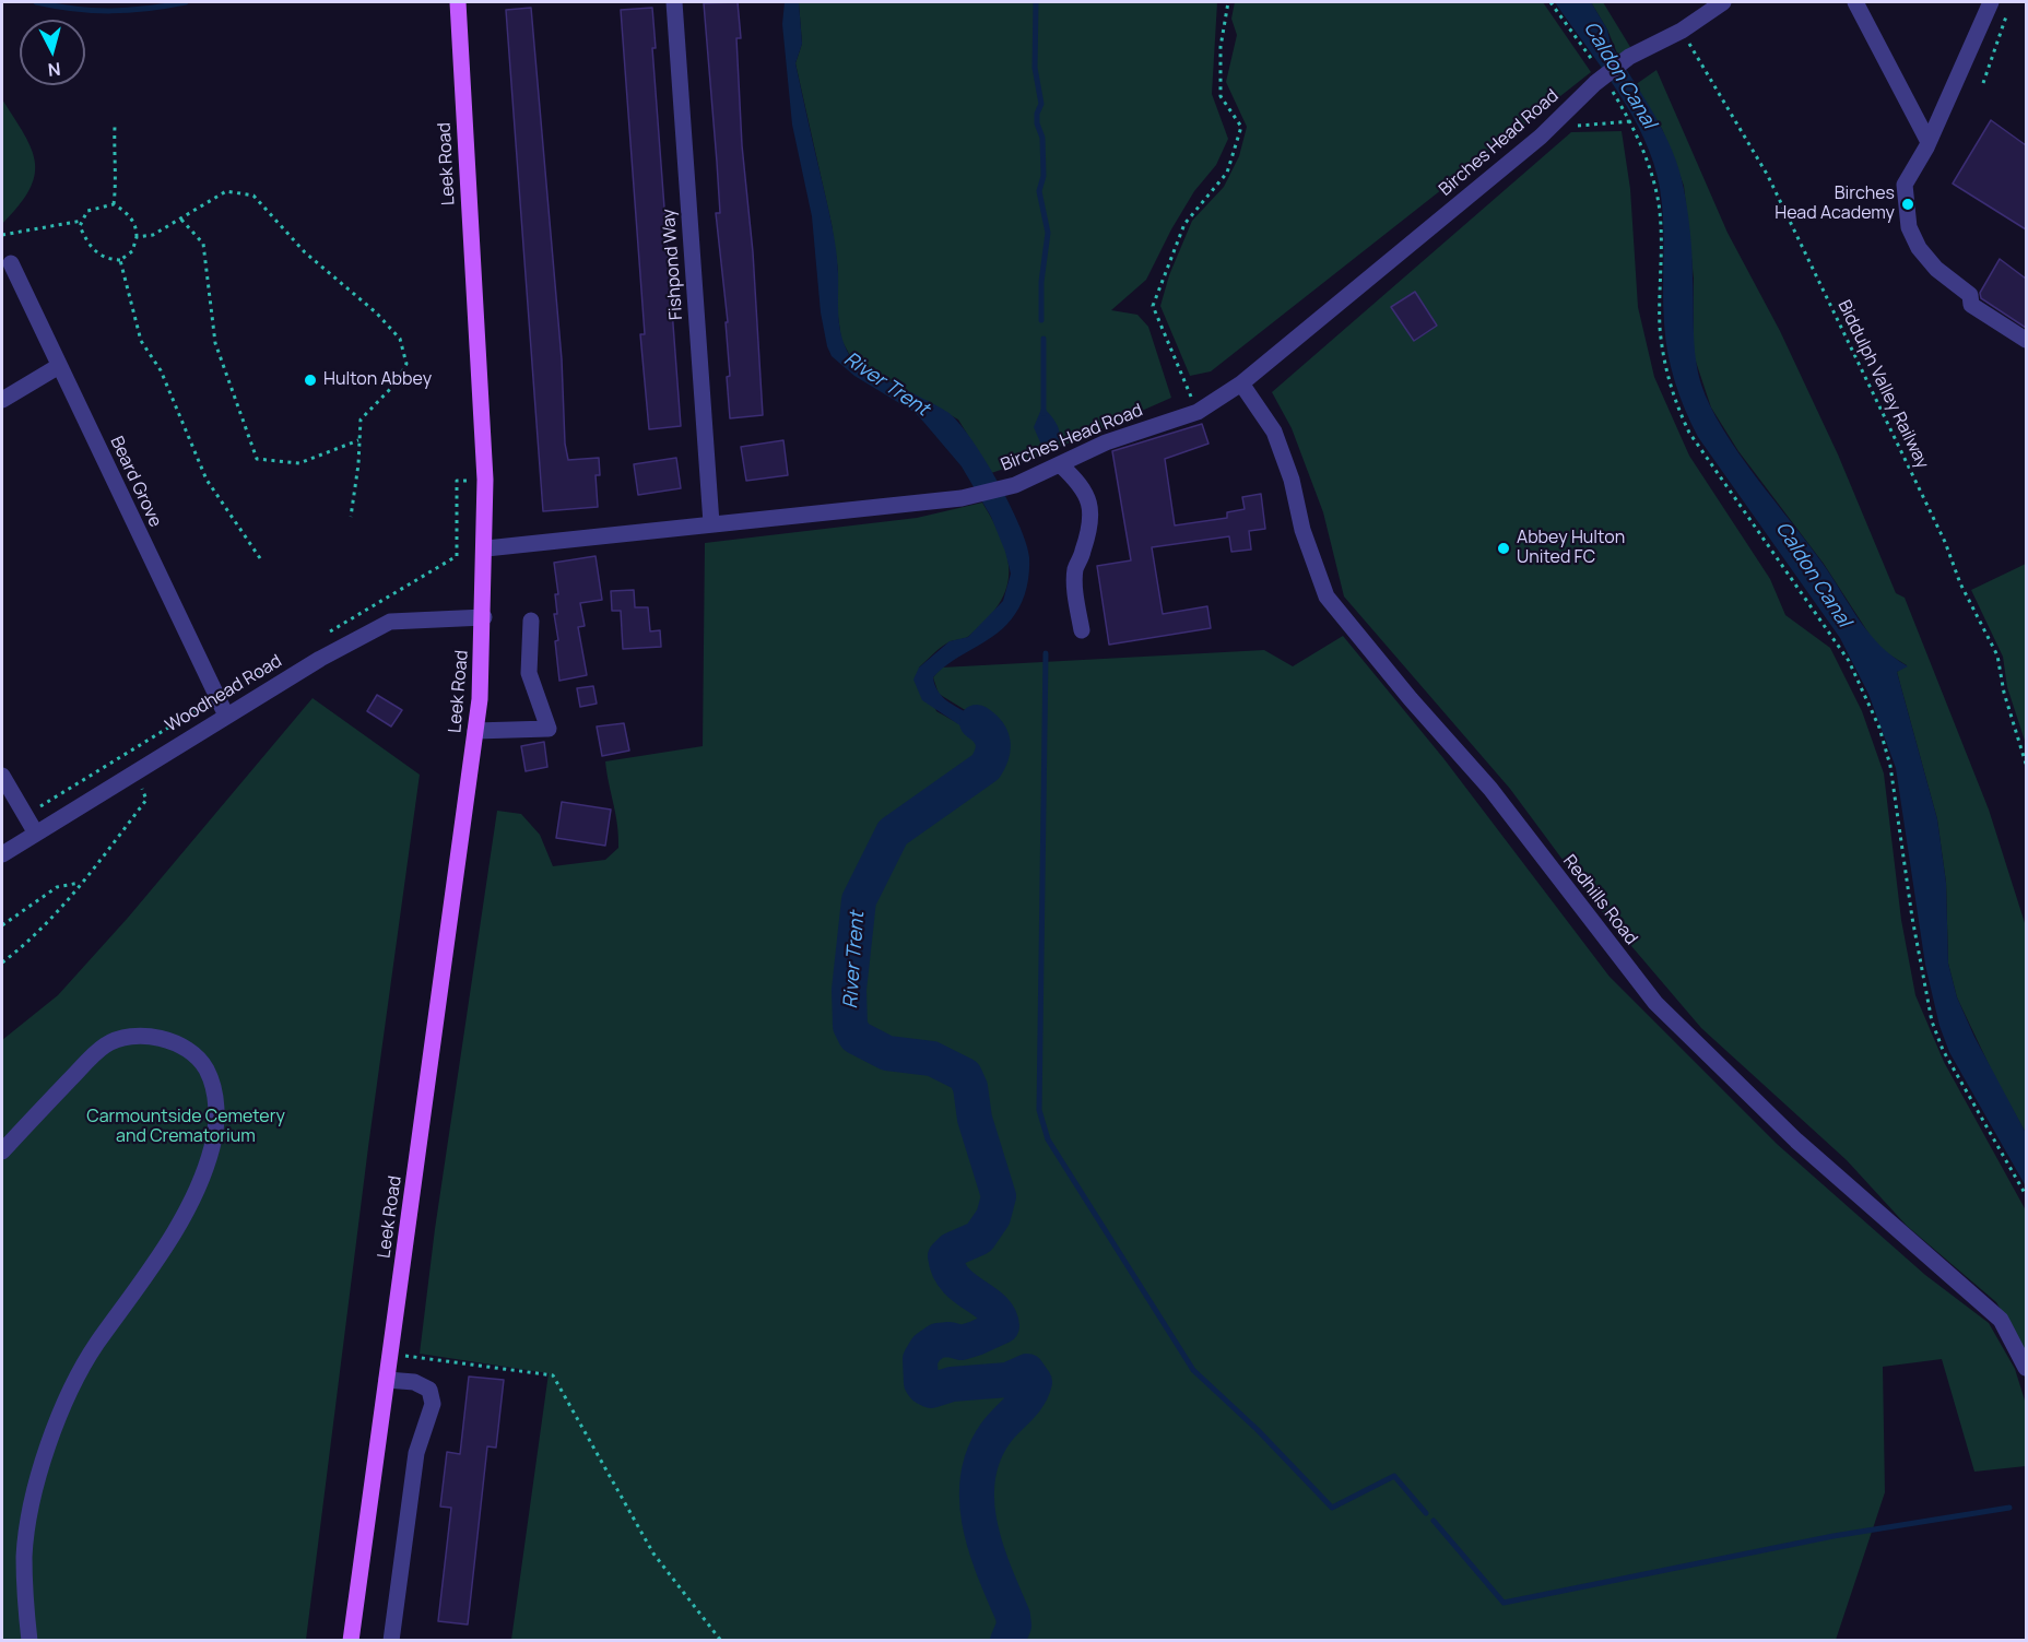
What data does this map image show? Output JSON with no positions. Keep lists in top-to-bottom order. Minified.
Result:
{"streets":{"main road":["Leek Road"],"street":["Birches Head Road","Fishpond Way","Beard Grove","Woodhead Road","Redhills Road"],"path":["Biddulph Valley Railway"]},"crossings":[["Birches Head Road","Leek Road"],["Birches Head Road","Fishpond Way"],["Birches Head Road","Biddulph Valley Railway"],["Birches Head Road","Redhills Road"],["Leek Road","Woodhead Road"],["Beard Grove","Woodhead Road"]],"water":["Caldon Canal","River Trent"],"parks":["Carmountside Cemetery and Crematorium"],"places":["Birches Head Academy","Hulton Abbey","Abbey Hulton United FC"],"north":"bottom"}
